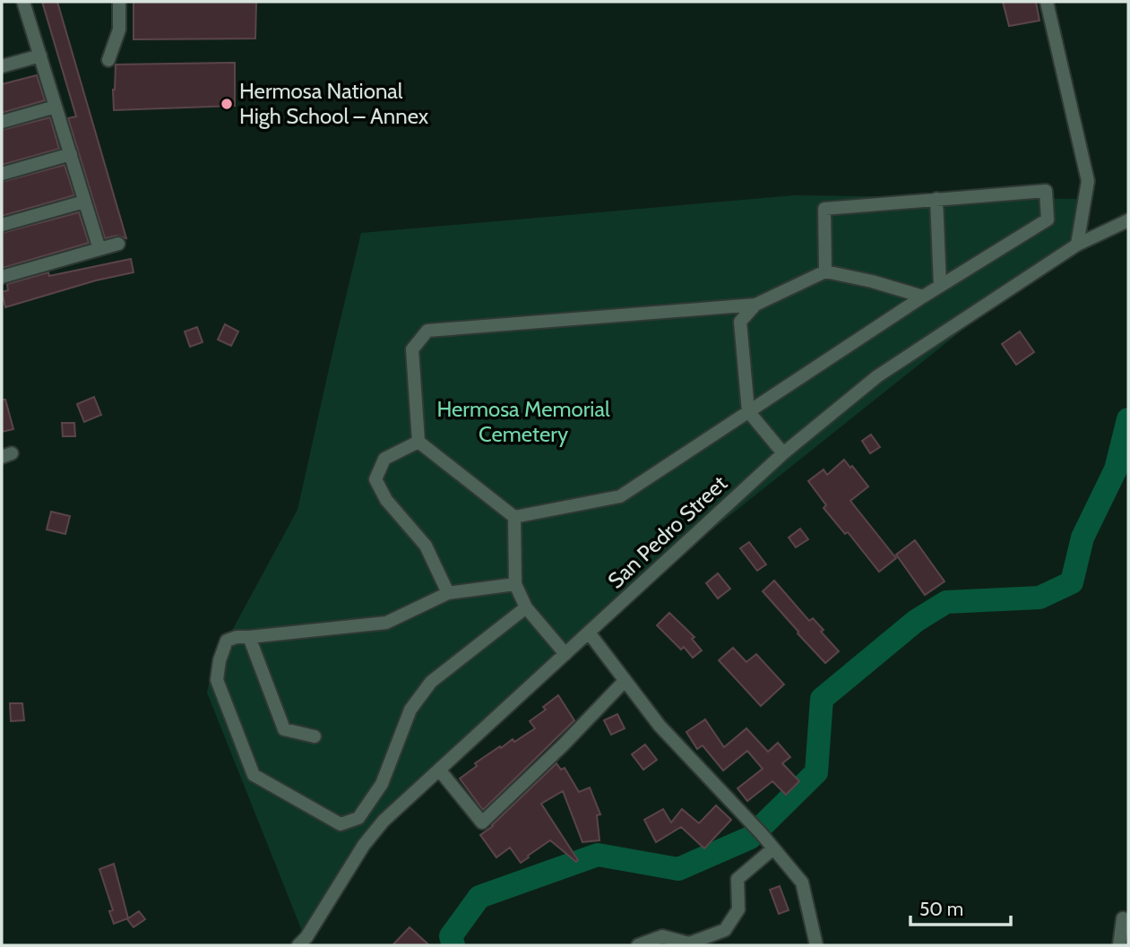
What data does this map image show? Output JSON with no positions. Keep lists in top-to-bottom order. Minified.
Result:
{"streets":{"street":["San Pedro Street"]},"parks":["Hermosa Memorial Cemetery"],"places":["Hermosa National High School – Annex"],"scale_bar":"50 m"}
